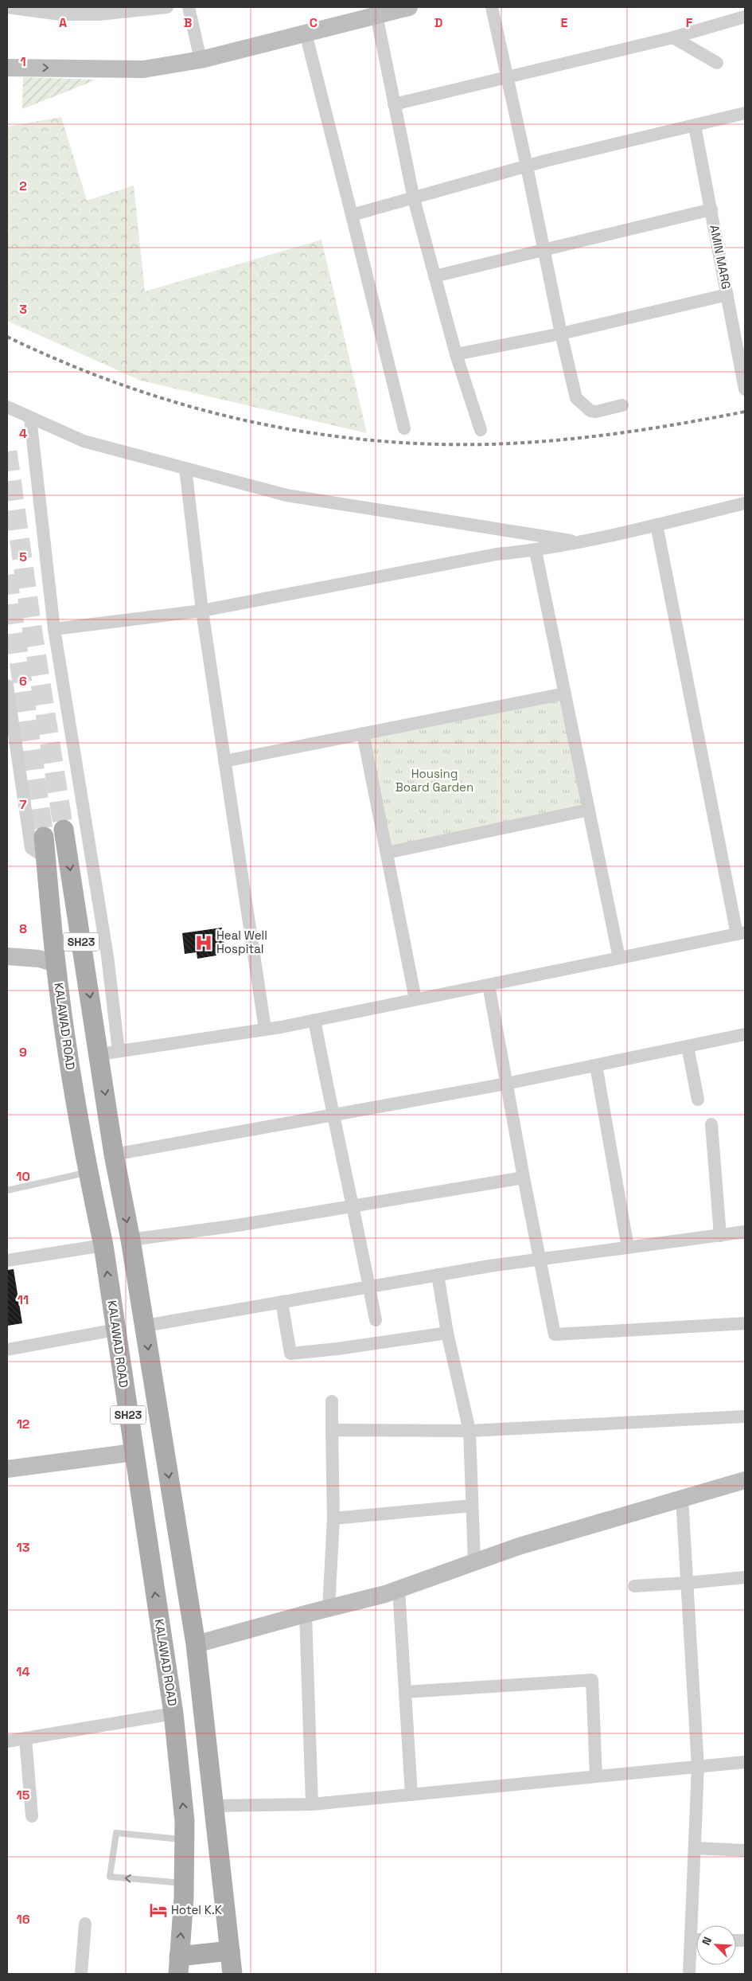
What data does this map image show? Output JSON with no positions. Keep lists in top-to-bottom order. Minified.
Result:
{"streets":{"main road":["SH23","KALAWAD ROAD"],"street":["AMIN MARG"]},"crossings":[["SH23","KALAWAD ROAD"]],"parks":["Housing Board Garden"],"places":{"hospital":["Heal Well Hospital"],"hotel":["Hotel K.K"]},"north":"top left","grid":{"columns":["A","B","C","D","E","F"],"rows":["1","2","3","4","5","6","7","8","9","10","11","12","13","14","15","16"]}}
